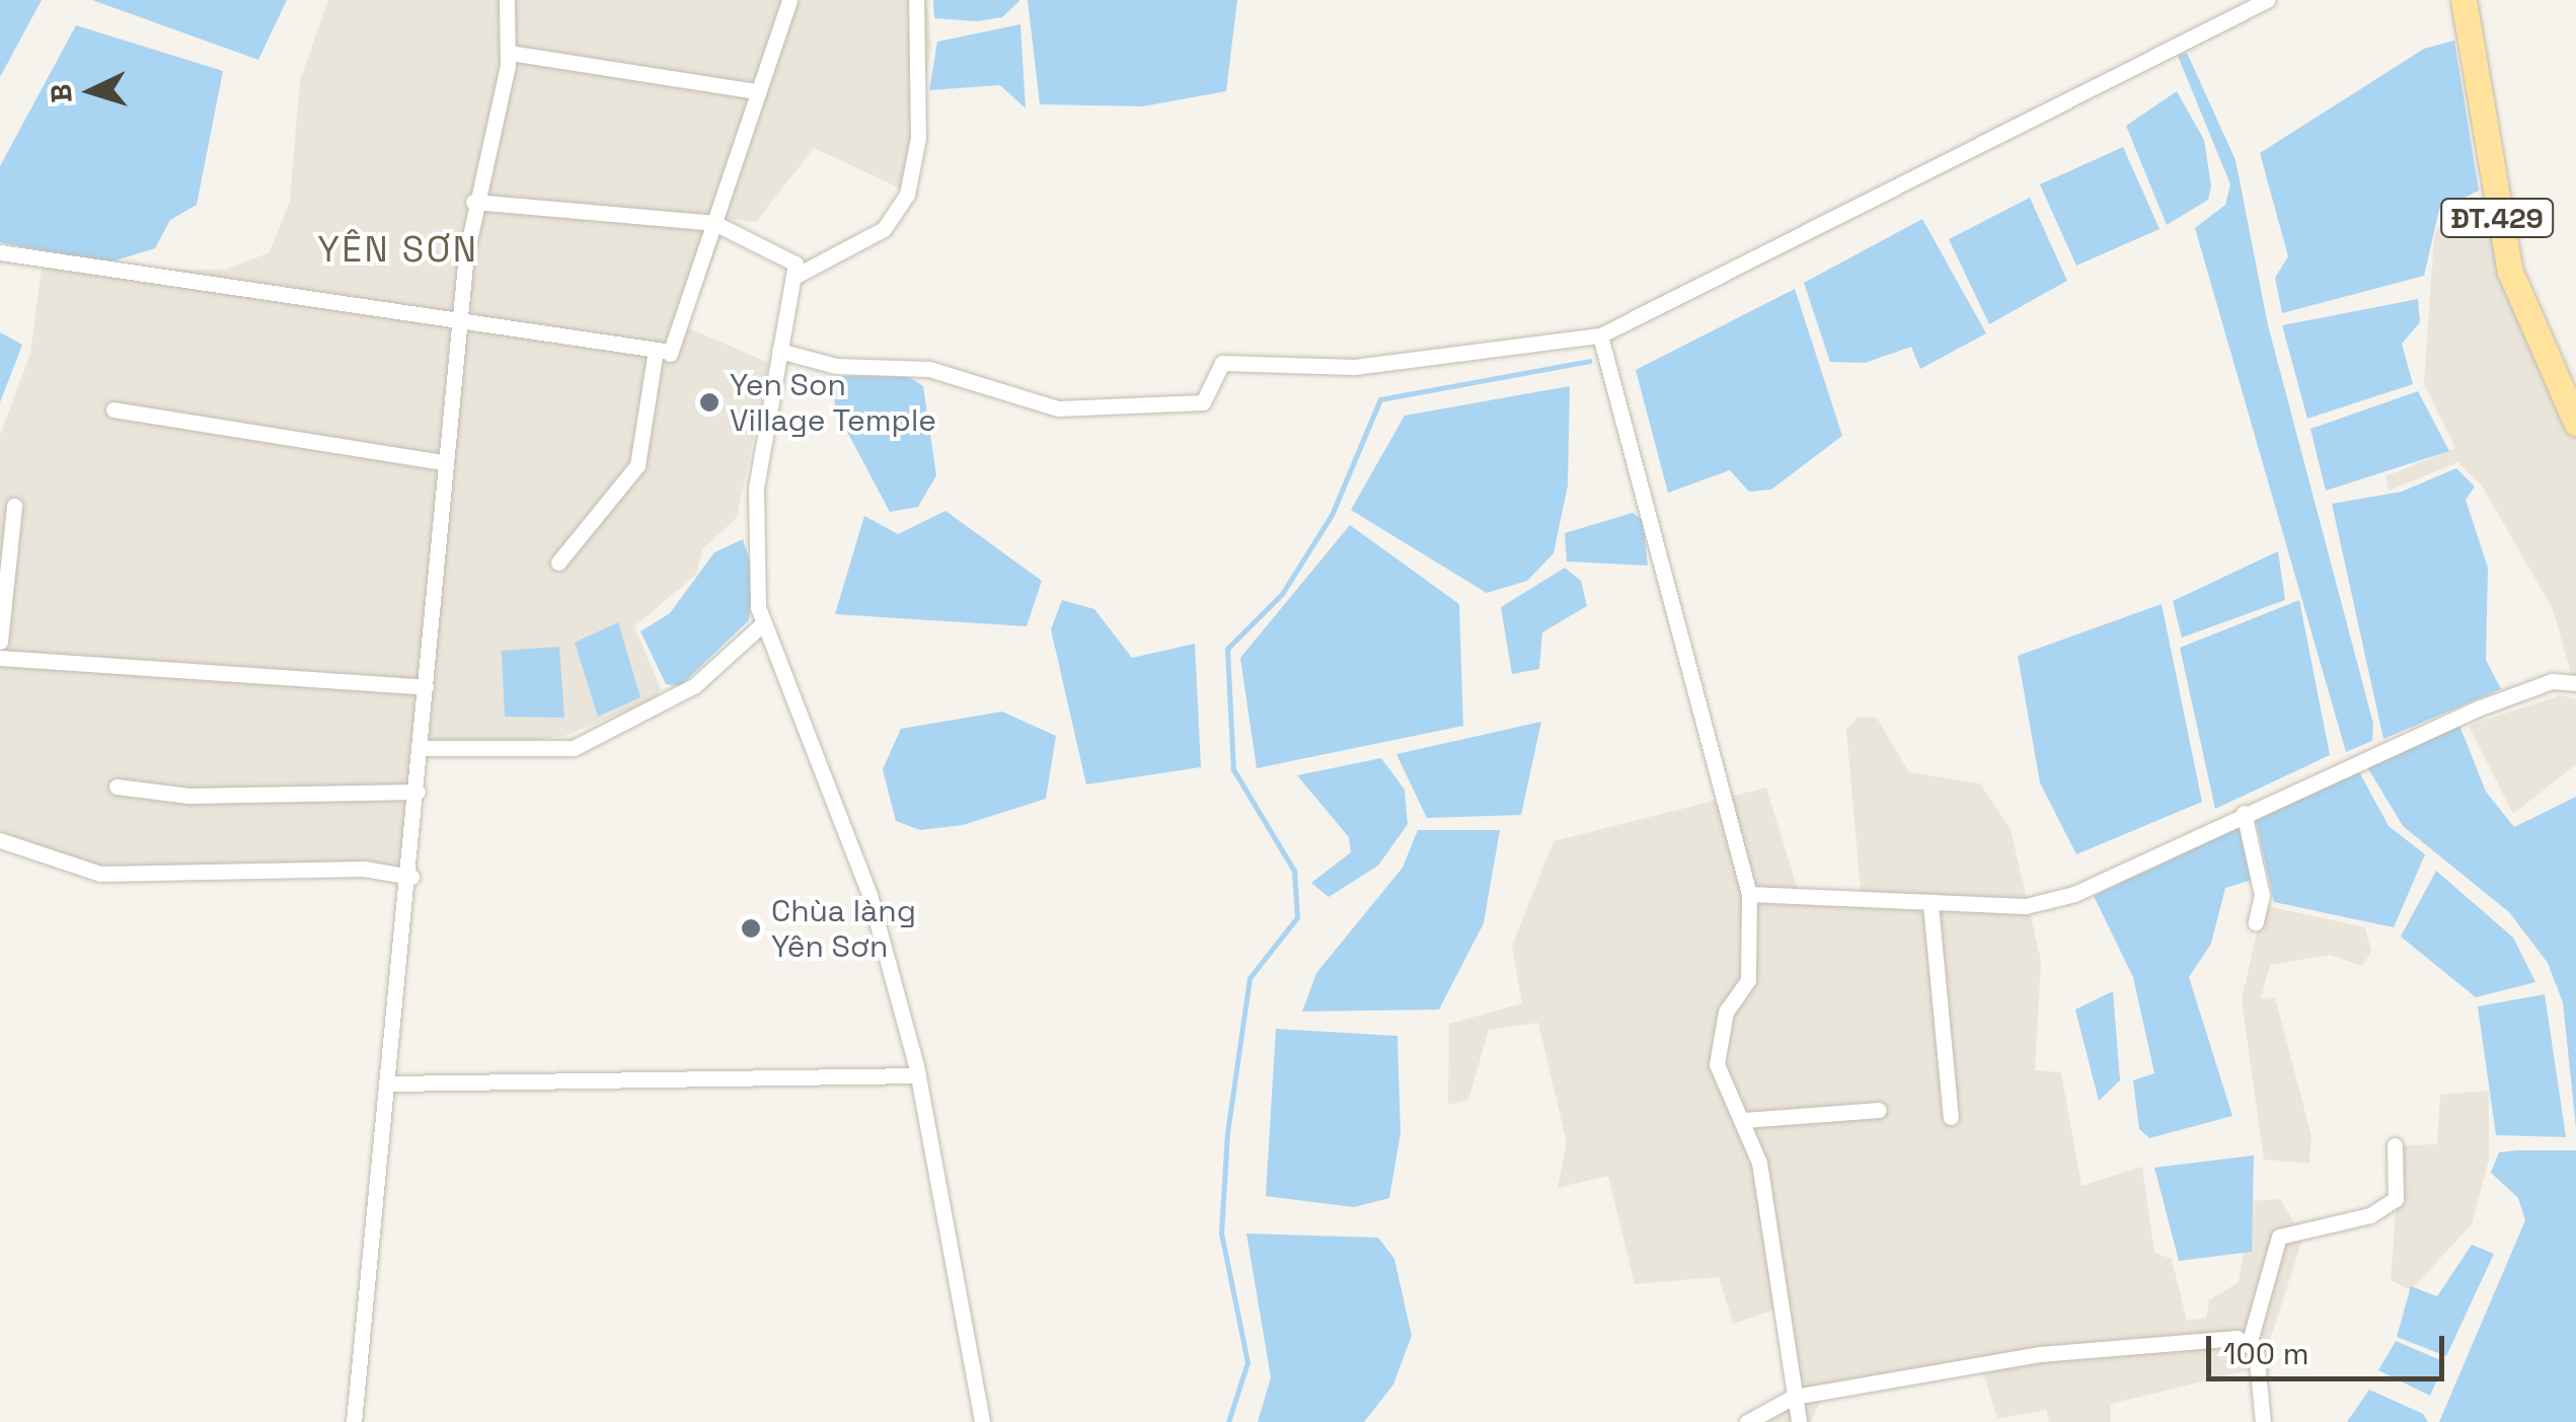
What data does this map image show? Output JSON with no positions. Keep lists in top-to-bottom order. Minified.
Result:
{"streets":{"main road":["ĐT.429"]},"districts":["YÊN SƠN"],"places":["Yen Son Village Temple","Chùa làng Yên Sơn"],"scale_bar":"100 m","north":"left"}
